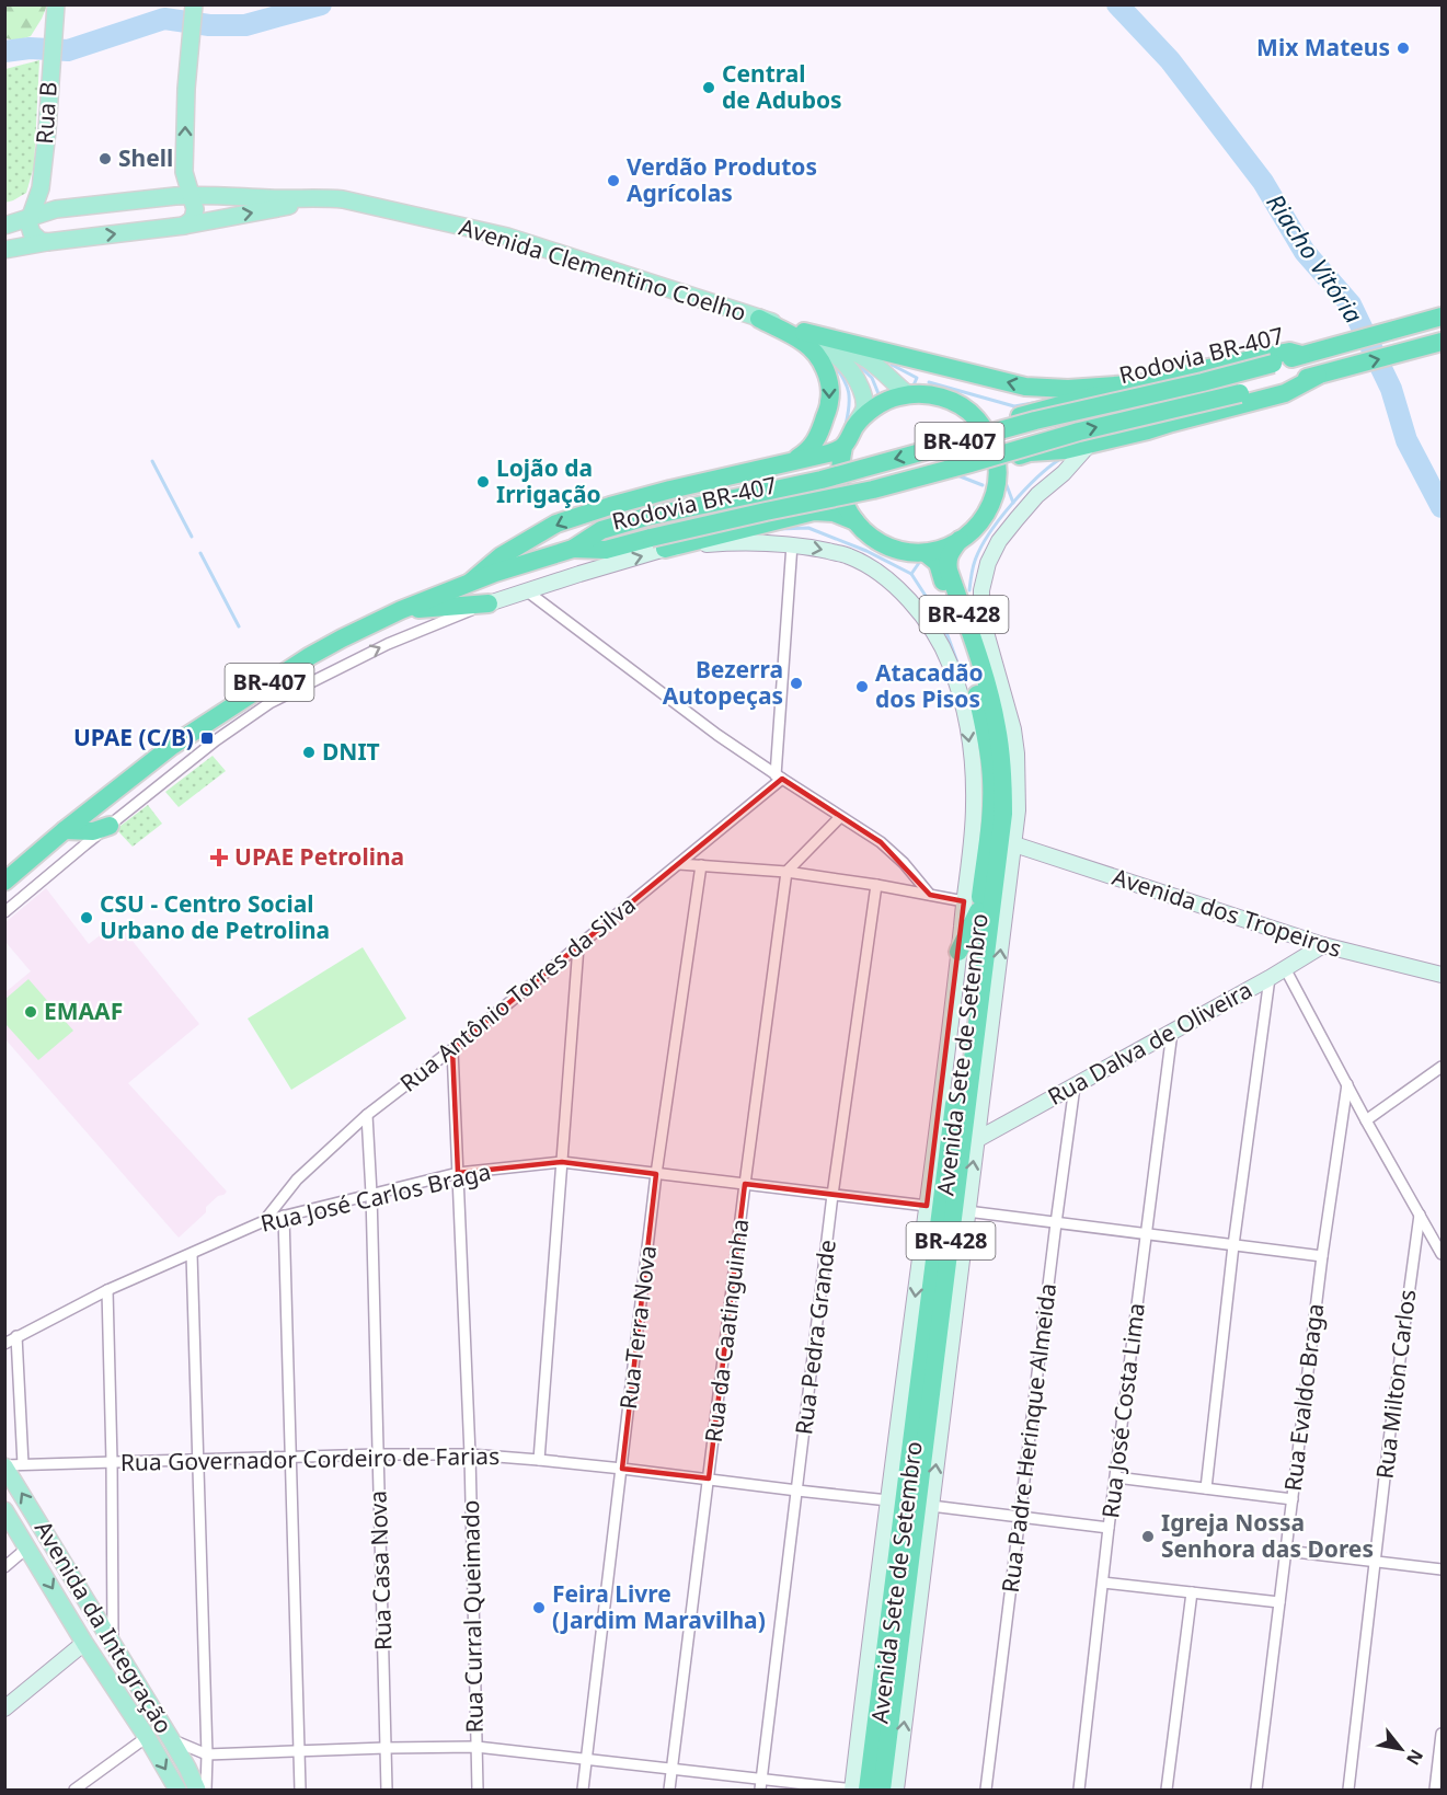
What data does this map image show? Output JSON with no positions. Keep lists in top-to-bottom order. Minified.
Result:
{"streets":{"highway":["Rodovia BR-407","BR-407","BR-428","Avenida Sete de Setembro"],"main road":["Rua B","Avenida Clementino Coelho","Avenida dos Tropeiros","Rua Dalva de Oliveira","Avenida da Integração"],"street":["Rua Antônio Torres da Silva","Rua José Carlos Braga","Rua Terra Nova","Rua da Caatinguinha","Rua Pedra Grande","Rua Milton Carlos","Rua Evaldo Braga","Rua José Costa Lima","Rua Padre Herinque Almeida","Rua Governador Cordeiro de Farias","Rua Casa Nova","Rua Curral Queimado"]},"crossings":[["Rua B","Avenida Clementino Coelho"],["Avenida Clementino Coelho","BR-407"],["Avenida Clementino Coelho","Avenida Sete de Setembro"],["Rodovia BR-407","BR-407"],["BR-407","Avenida Sete de Setembro"],["Avenida dos Tropeiros","Rua Dalva de Oliveira"],["Avenida dos Tropeiros","Avenida Sete de Setembro"],["Rua Antônio Torres da Silva","Rua José Carlos Braga"],["Rua Antônio Torres da Silva","Rua Casa Nova"],["Rua Antônio Torres da Silva","Rua Curral Queimado"],["Rua Dalva de Oliveira","Avenida Sete de Setembro"],["Rua Dalva de Oliveira","Rua José Costa Lima"],["Rua Dalva de Oliveira","Rua Padre Herinque Almeida"],["Avenida Sete de Setembro","Rua José Carlos Braga"],["Avenida Sete de Setembro","Rua Governador Cordeiro de Farias"],["Rua José Carlos Braga","Rua Terra Nova"],["Rua José Carlos Braga","Rua da Caatinguinha"],["Rua José Carlos Braga","Rua Pedra Grande"],["Rua José Carlos Braga","Rua Casa Nova"],["Rua José Carlos Braga","Rua Curral Queimado"],["Rua Terra Nova","Rua Governador Cordeiro de Farias"],["Rua da Caatinguinha","Rua Governador Cordeiro de Farias"],["Rua Pedra Grande","Rua Governador Cordeiro de Farias"],["Rua Governador Cordeiro de Farias","Rua Casa Nova"],["Rua Governador Cordeiro de Farias","Rua Curral Queimado"],["Rua Governador Cordeiro de Farias","Avenida da Integração"]],"water":["Riacho Vitória"],"places":{"other":["Mix Mateus","Central de Adubos","Shell","Verdão Produtos Agrícolas","Lojão da Irrigação","Bezerra Autopeças","Atacadão dos Pisos","DNIT","CSU - Centro Social Urbano de Petrolina","EMAAF","Igreja Nossa Senhora das Dores","Feira Livre (Jardim Maravilha)"],"transit":["UPAE (C/B)"],"health":["UPAE Petrolina"]},"north":"bottom right"}
